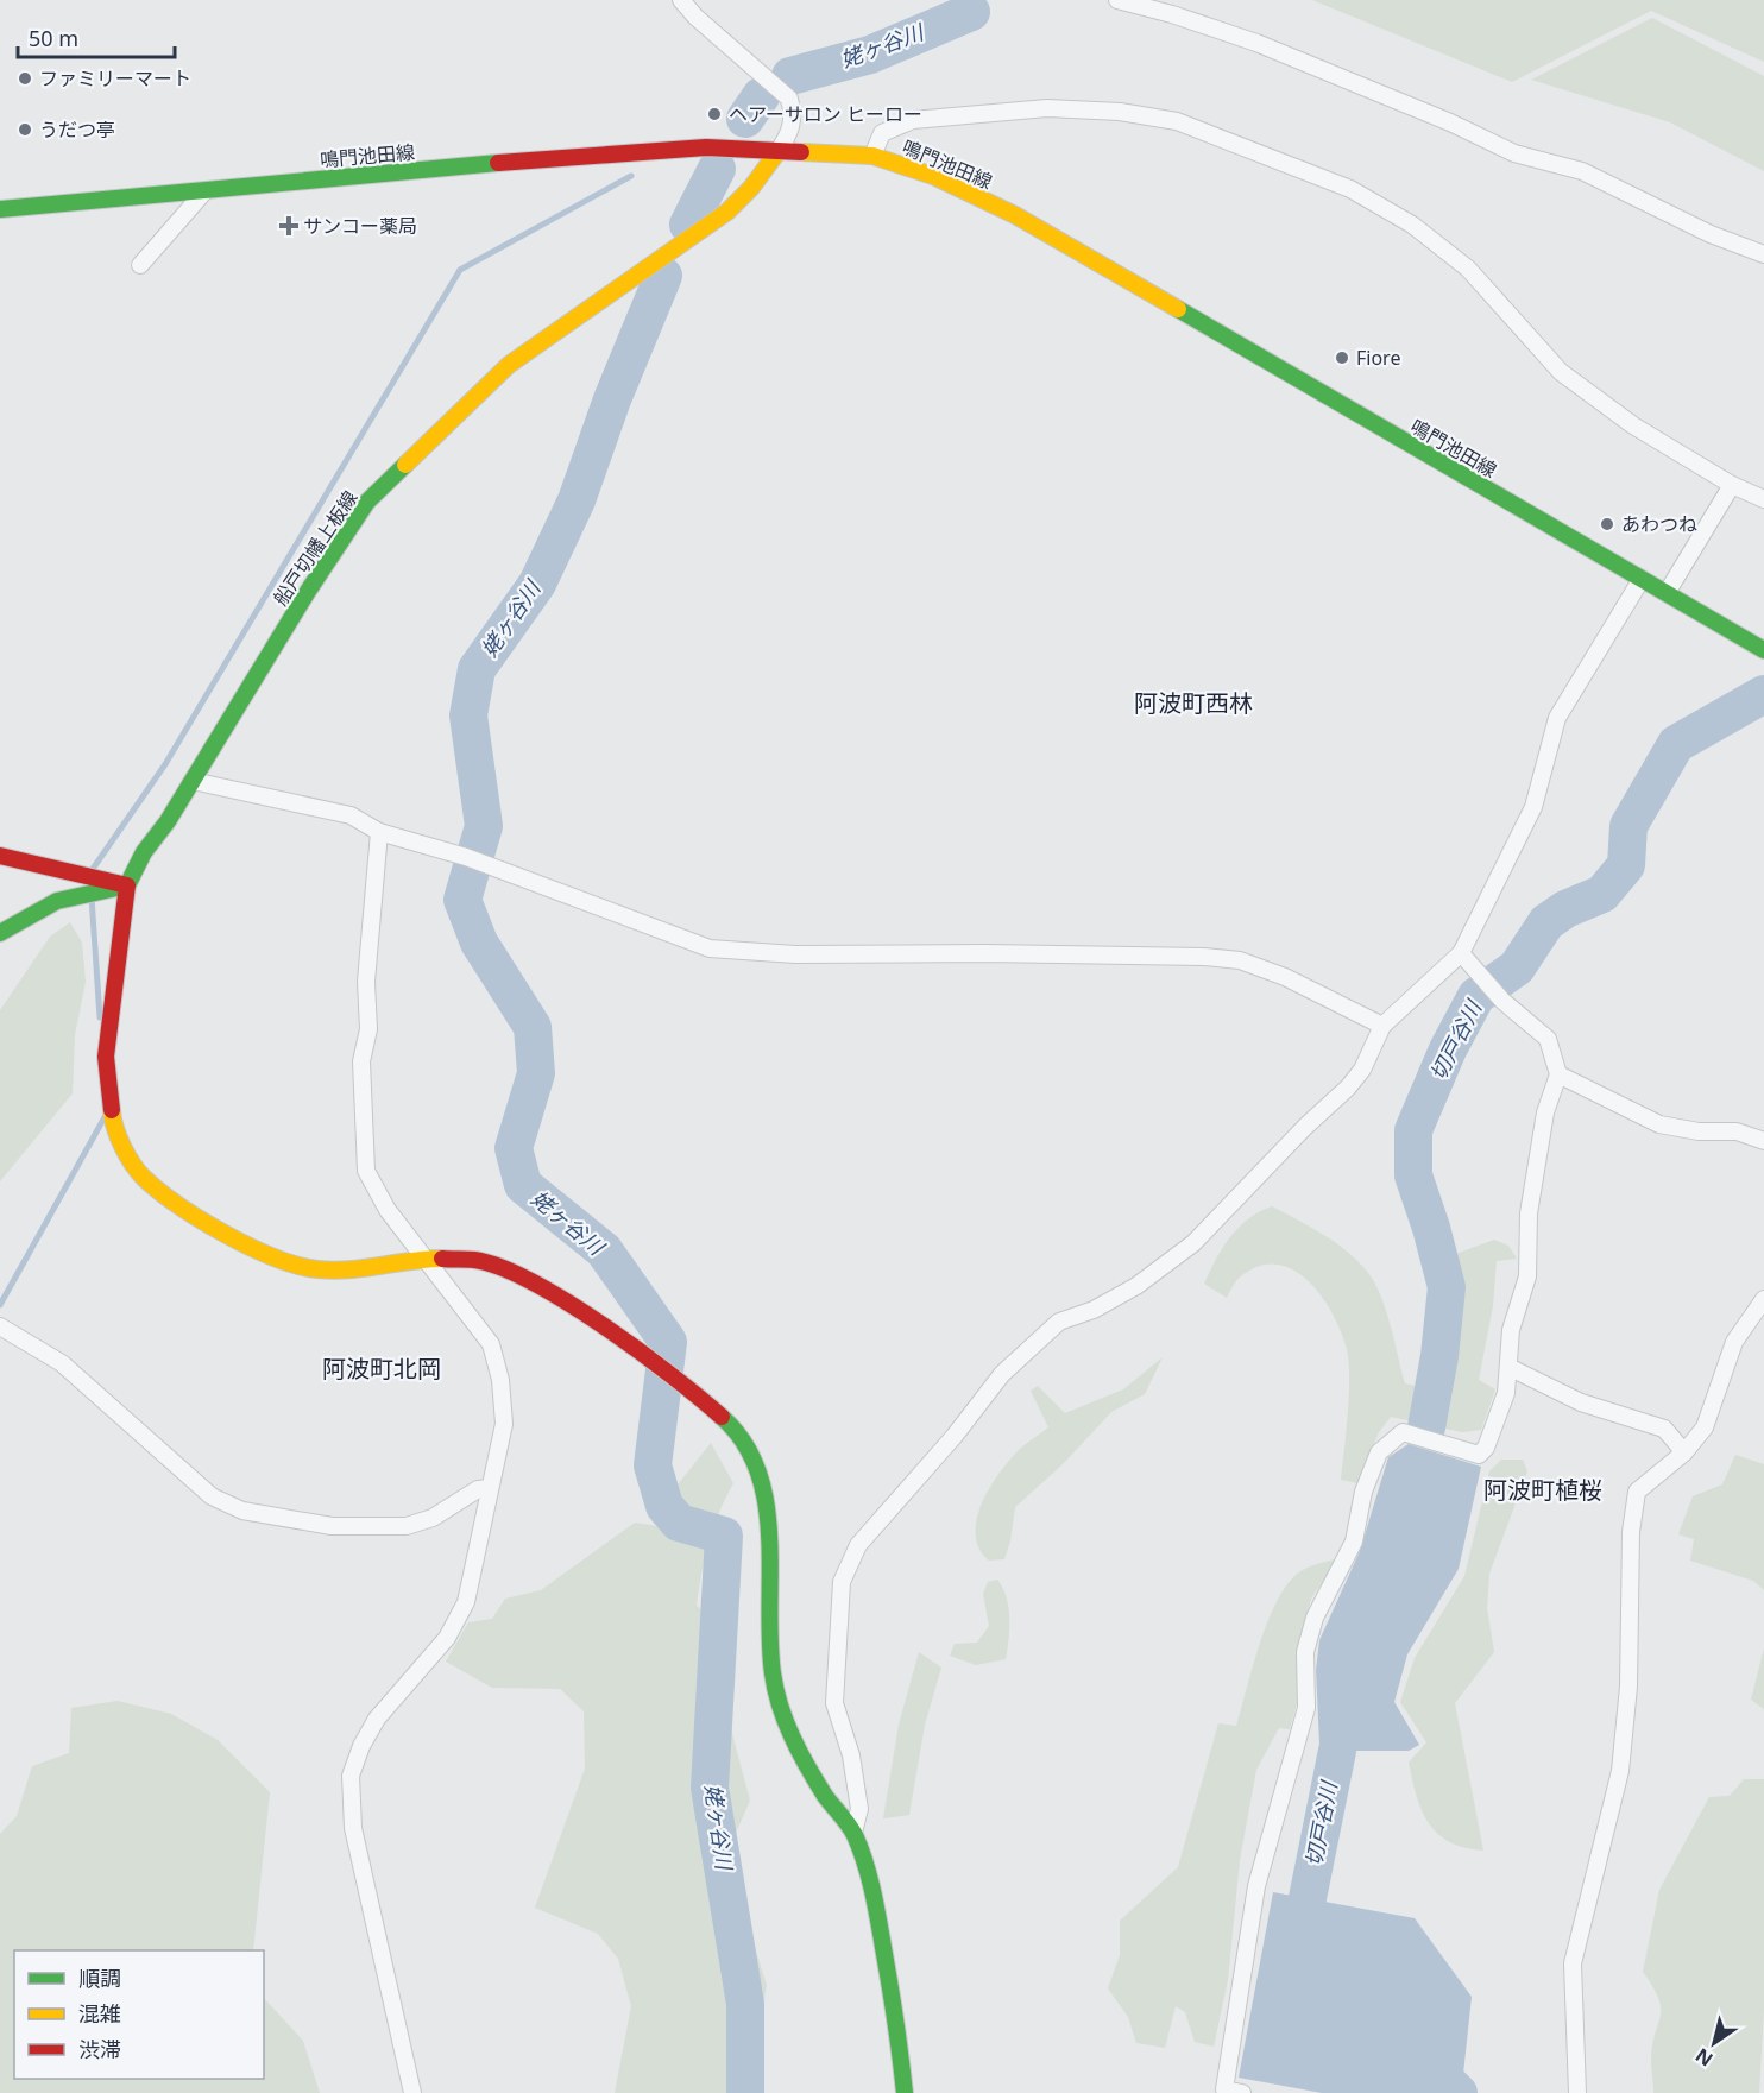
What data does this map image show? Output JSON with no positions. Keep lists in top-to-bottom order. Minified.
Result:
{"streets":{"main road":["鳴門池田線","船戸切幡上板線"]},"crossings":[["鳴門池田線","船戸切幡上板線"]],"districts":["阿波町西林","阿波町北岡","阿波町植桜"],"water":["姥ヶ谷川","切戸谷川"],"places":{"other":["ファミリーマート","ヘアーサロン ヒーロー","うだつ亭","Fiore","あわつね"],"health":["サンコー薬局"]},"legend":["順調","混雑","渋滞"],"scale_bar":"50 m","north":"bottom left"}
